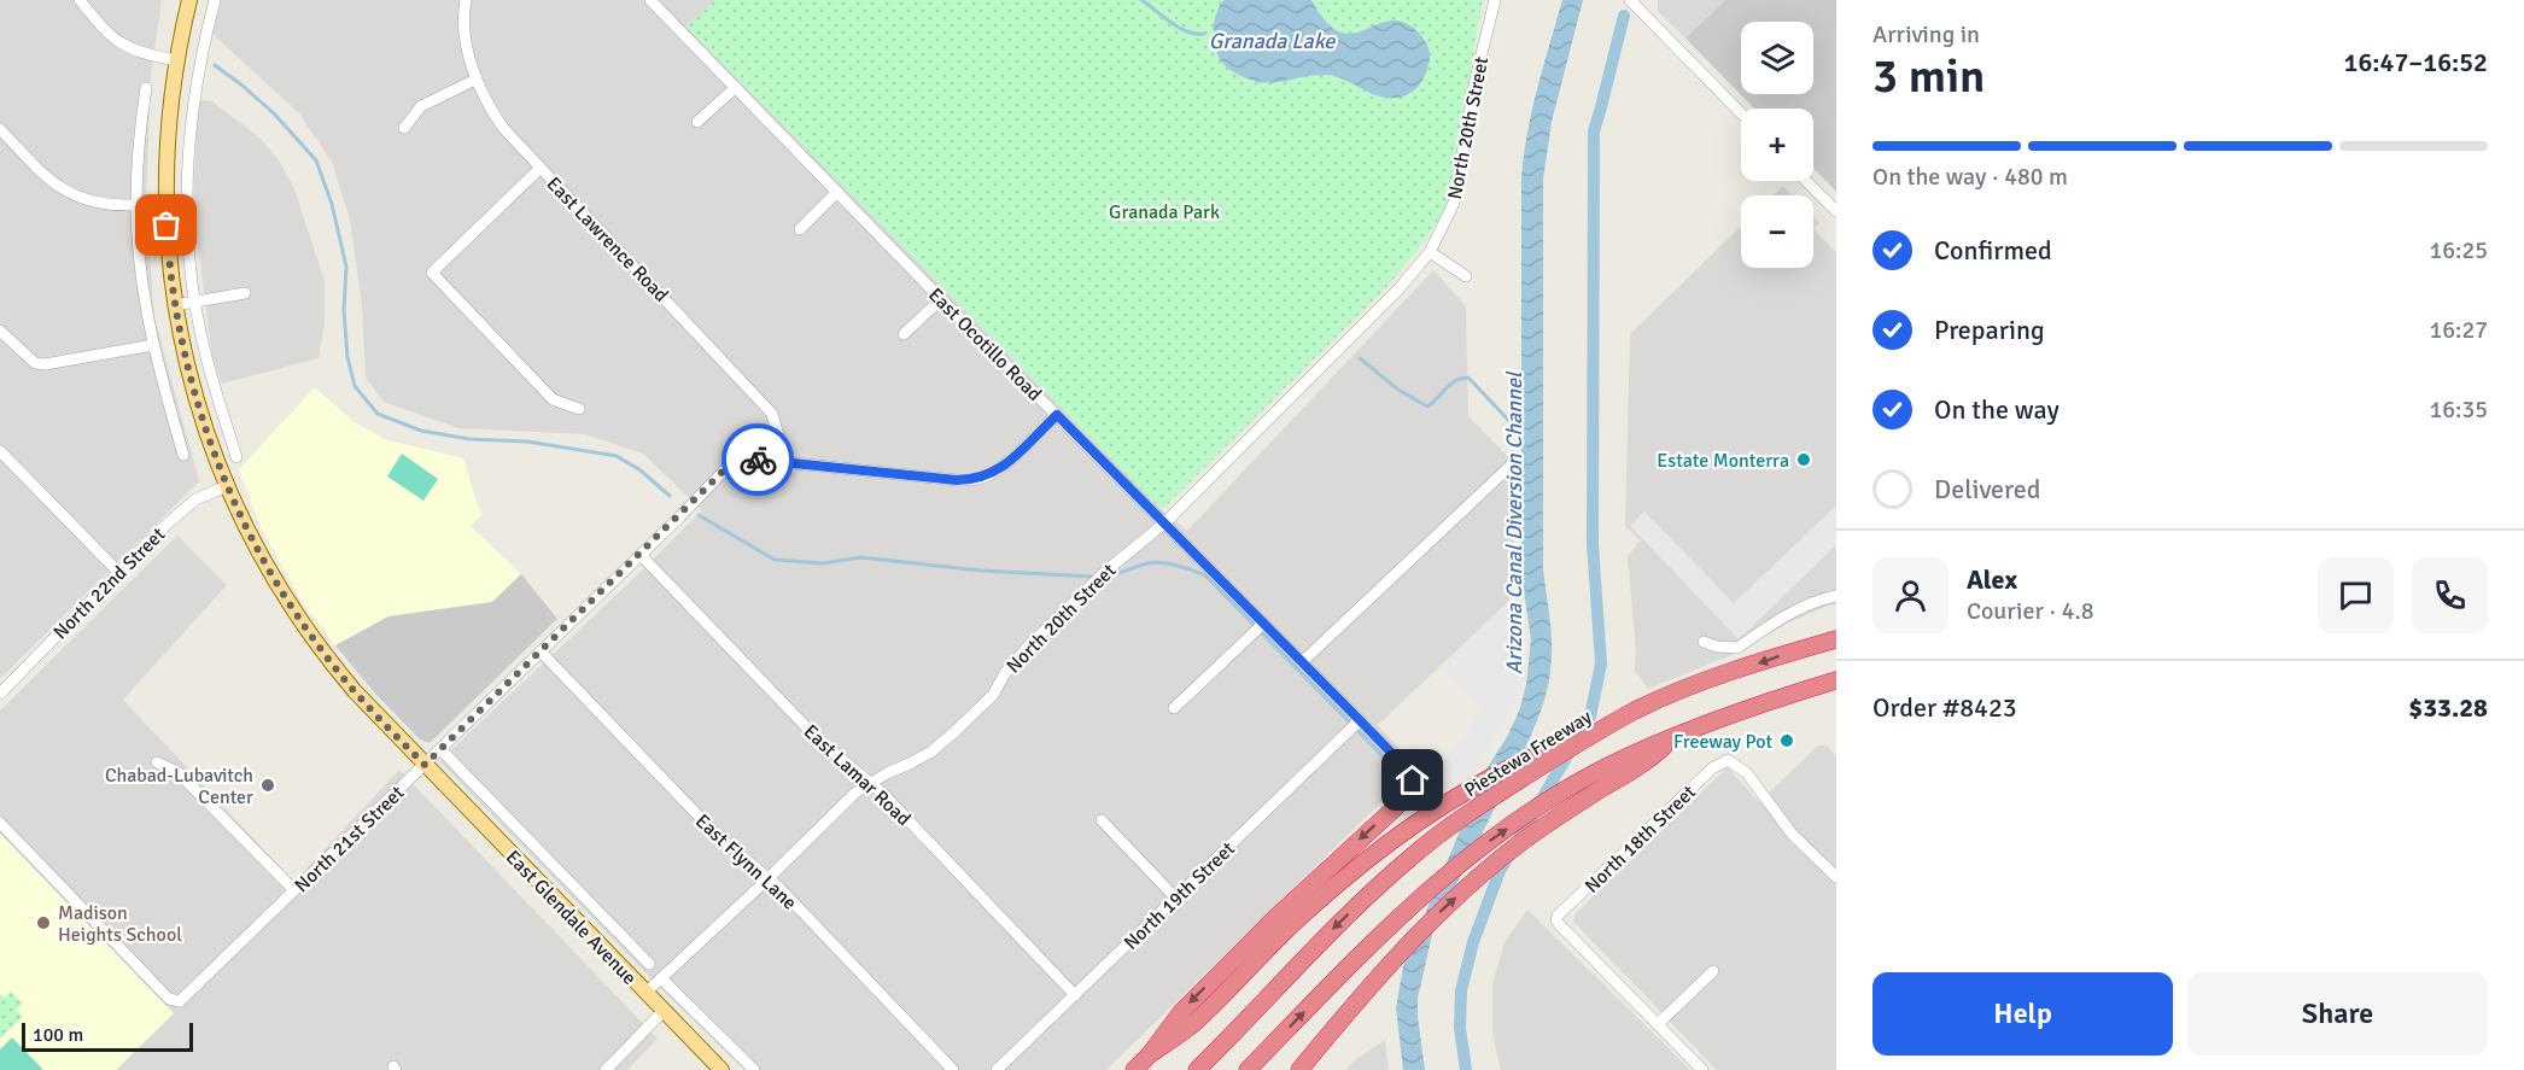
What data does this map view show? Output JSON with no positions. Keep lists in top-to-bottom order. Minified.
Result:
{"streets":{"highway":["Piestewa Freeway"],"main road":["East Glendale Avenue"],"street":["North 20th Street","East Lawrence Road","East Ocotillo Road","North 22nd Street","East Lamar Road","North 21st Street","North 18th Street","East Flynn Lane","North 19th Street"]},"crossings":[["North 20th Street","East Ocotillo Road"],["North 20th Street","East Lamar Road"],["North 20th Street","East Flynn Lane"],["North 20th Street","East Glendale Avenue"],["East Lawrence Road","North 21st Street"],["East Ocotillo Road","North 21st Street"],["East Ocotillo Road","North 19th Street"],["North 22nd Street","East Glendale Avenue"],["East Lamar Road","North 21st Street"],["East Lamar Road","North 19th Street"],["North 21st Street","East Flynn Lane"],["North 21st Street","East Glendale Avenue"]],"water":["Granada Lake","Arizona Canal Diversion Channel"],"parks":["Granada Park"],"places":["Estate Monterra","Freeway Pot","Chabad-Lubavitch Center","Madison Heights School"],"scale_bar":"100 m","page":{"heading":["3 min","Arriving in","16:47–16:52"],"panel":["Alex","Courier · 4.8","Order #8423","$33.28"],"map_buttons":["+","−"],"bar":"On the way · 480 m","list":[["Confirmed","16:25"],["Preparing","16:27"],["On the way","16:35"],"Delivered"],"buttons":["Help","Share"],"scale":"100 m"}}
